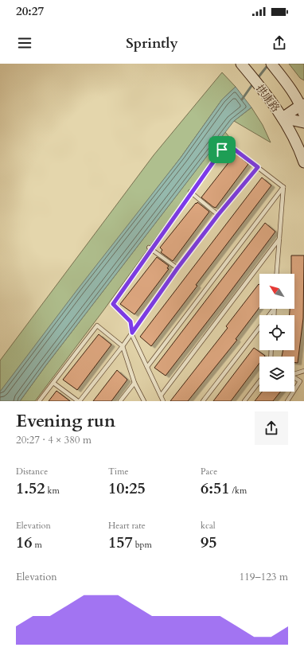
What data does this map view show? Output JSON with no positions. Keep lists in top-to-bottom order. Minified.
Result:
{"streets":{"main road":["拱康路"]},"north":"top left","page":{"status":"20:27","header":"Sprintly","heading":["Evening run","20:27 · 4 × 380 m"],"stats":[["Distance","1.52 km"],["Time","10:25"],["Pace","6:51 /km"],["Elevation","16 m"],["Heart rate","157 bpm"],["kcal","95"]],"chart":["Elevation","119–123 m"]}}
